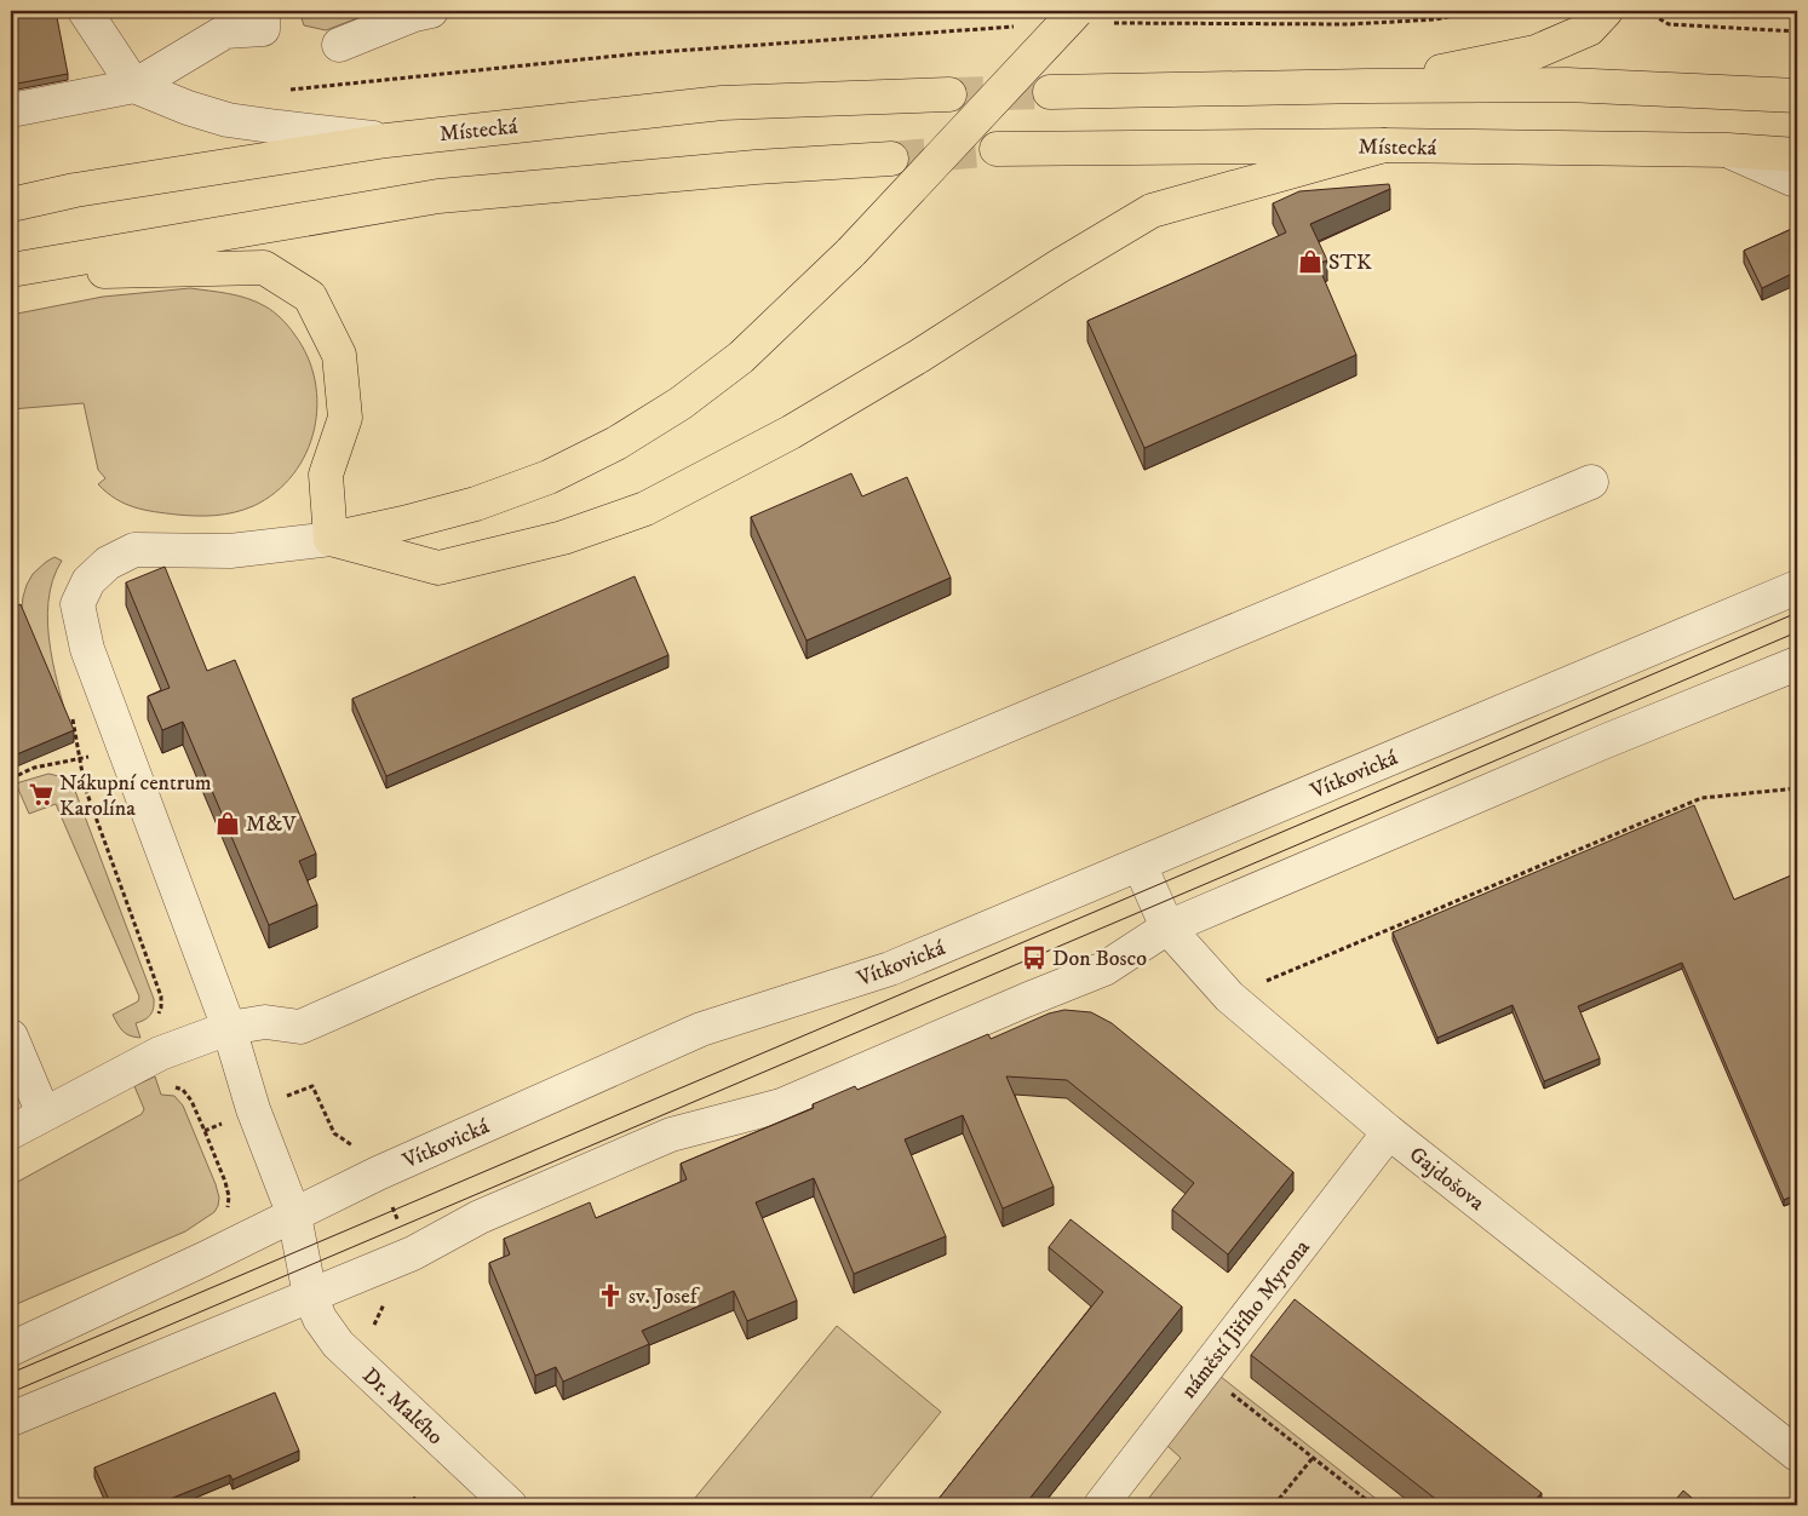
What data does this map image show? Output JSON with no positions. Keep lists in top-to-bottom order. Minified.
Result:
{"streets":{"highway":["Místecká"],"street":["Vítkovická","Gajdošova","náměstí Jiřího Myrona","Dr. Malého"]},"crossings":[["Vítkovická","Gajdošova"],["Vítkovická","Dr. Malého"],["Gajdošova","náměstí Jiřího Myrona"]],"places":{"shop":["STK","M&V"],"supermarket":["Nákupní centrum Karolína"],"bus stop":["Don Bosco"],"church":["sv. Josef"]}}
